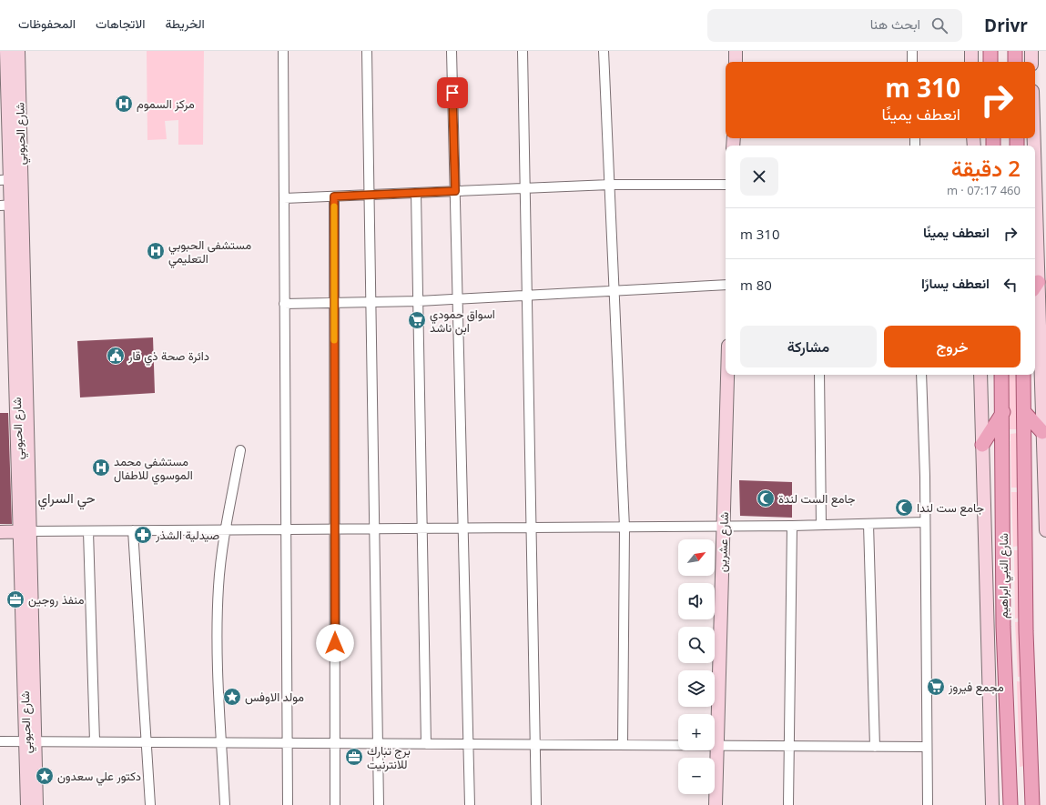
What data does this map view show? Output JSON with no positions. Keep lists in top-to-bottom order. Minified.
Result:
{"streets":{"main road":["شارع النبي ابراهيم"],"street":["شارع الحبوبي","شارع عشرين"]},"districts":["حي السراي"],"places":{"hospital":["مركز السموم","مستشفى الحبوبي التعليمي","مستشفى محمد الموسوي للاطفال"],"supermarket":["اسواق حمودي ابن ناشد","مجمع فيروز"],"public building":["دائرة صحة ذي قار"],"mosque":["جامع الست لندة","جامع ست لندا"],"pharmacy":["صيدلية الشذر"],"office":["منفذ روجين","برج تبارك للانترنيت"],"place":["مولد الاوفس","دكتور علي سعدون"]},"north":"top right","page":{"header":"Drivr","search":"ابحث هنا","nav":["الخريطة","الاتجاهات","المحفوظات"],"turn":["310 m","انعطف يمينًا"],"heading":["2 دقيقة","460 m · 07:17"],"list":[{"name":"انعطف يمينًا","value":"310 m"},{"name":"انعطف يسارًا","value":"80 m"}],"buttons":["خروج","مشاركة"],"map_buttons":["+","−"]}}
